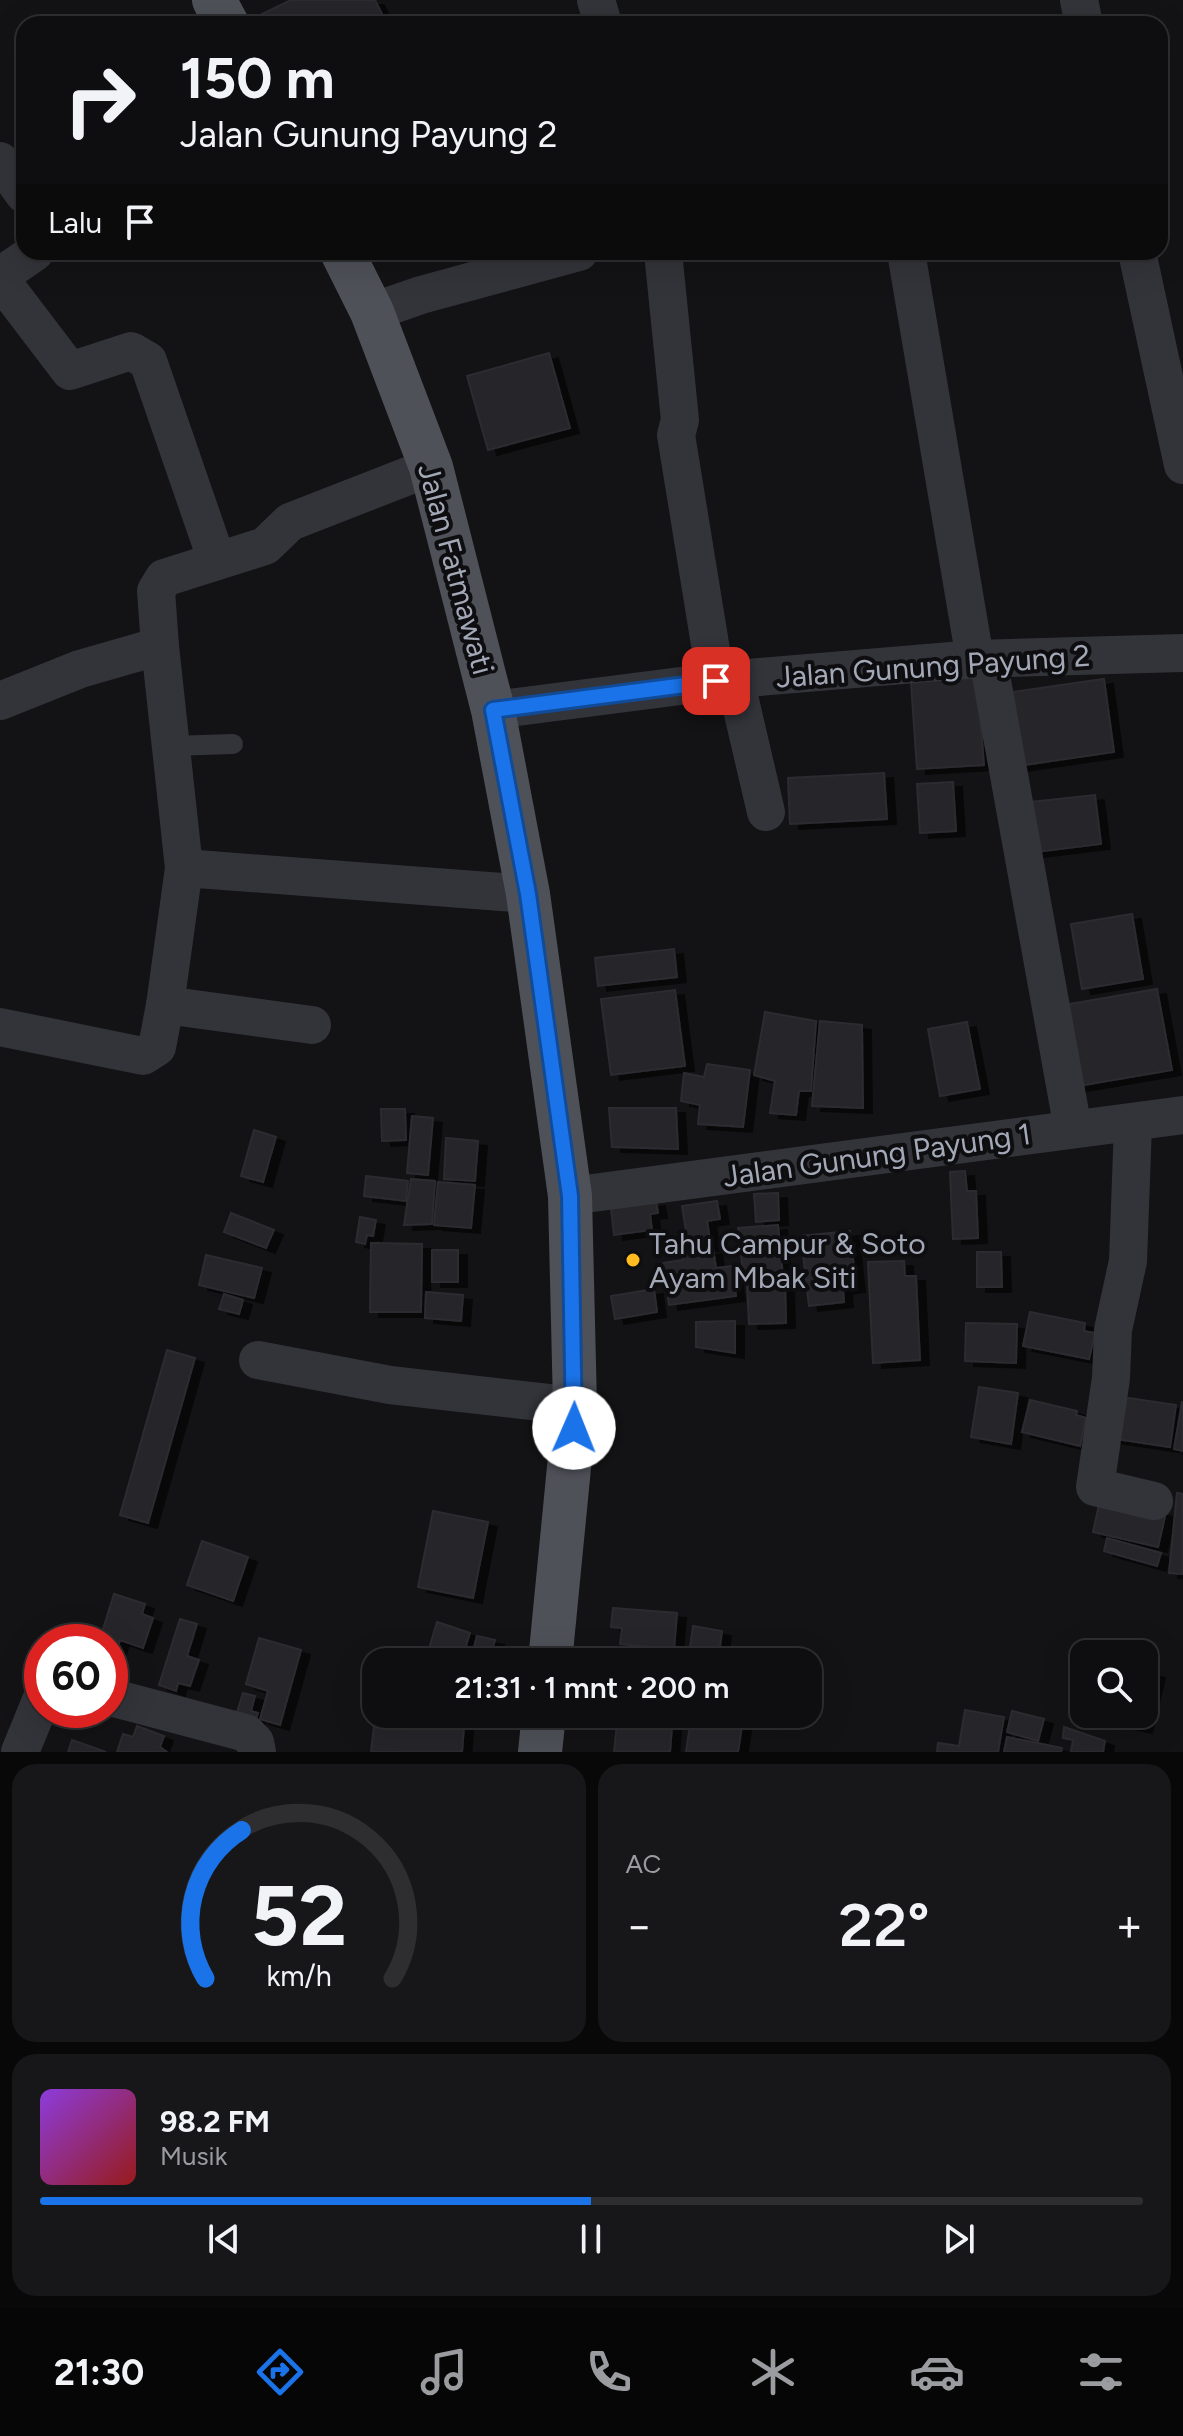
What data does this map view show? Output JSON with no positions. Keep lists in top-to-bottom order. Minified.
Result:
{"streets":{"main road":["Jalan Fatmawati"],"street":["Jalan Gunung Payung 2","Jalan Gunung Payung 1"]},"crossings":[["Jalan Fatmawati","Jalan Gunung Payung 2"],["Jalan Fatmawati","Jalan Gunung Payung 1"]],"places":["Tahu Campur & Soto Ayam Mbak Siti"],"page":{"turn":["150 m","Jalan Gunung Payung 2"],"then":"Lalu","limit":"60","trip":"21:31 · 1 mnt · 200 m","tile":"AC","heat":["−","22°","+"],"song":["98.2 FM","Musik"],"tabs":"21:30","gauge":["52","km/h"]}}
